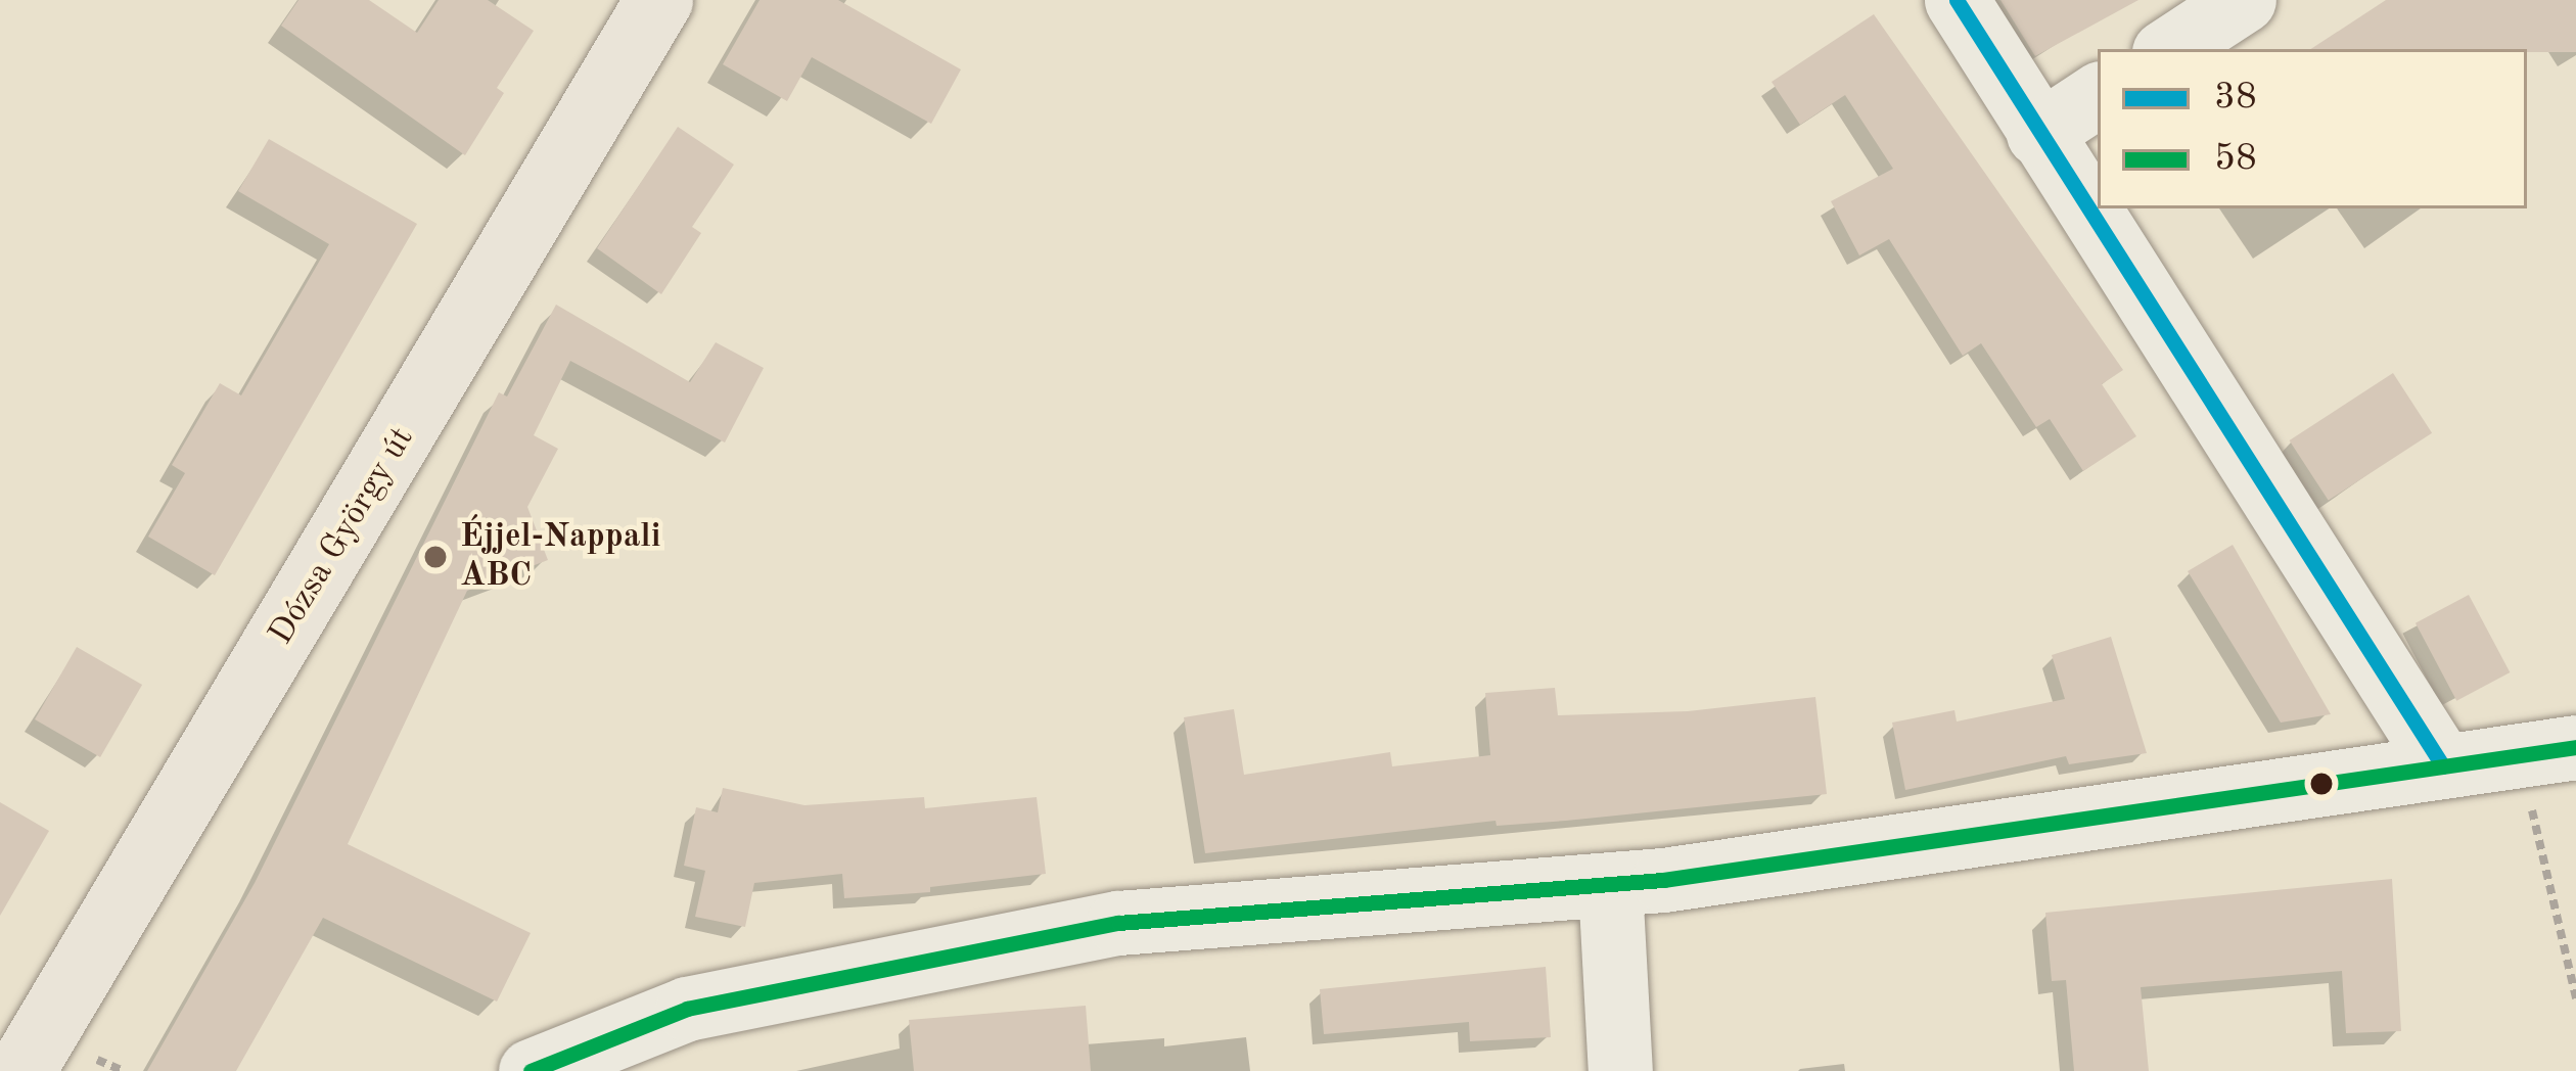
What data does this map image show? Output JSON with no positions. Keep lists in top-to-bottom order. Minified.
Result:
{"streets":{"main road":["Dózsa György út"]},"places":["Éjjel-Nappali ABC"],"lines":["transit line 38","transit line 58"],"legend":["38","58"]}
